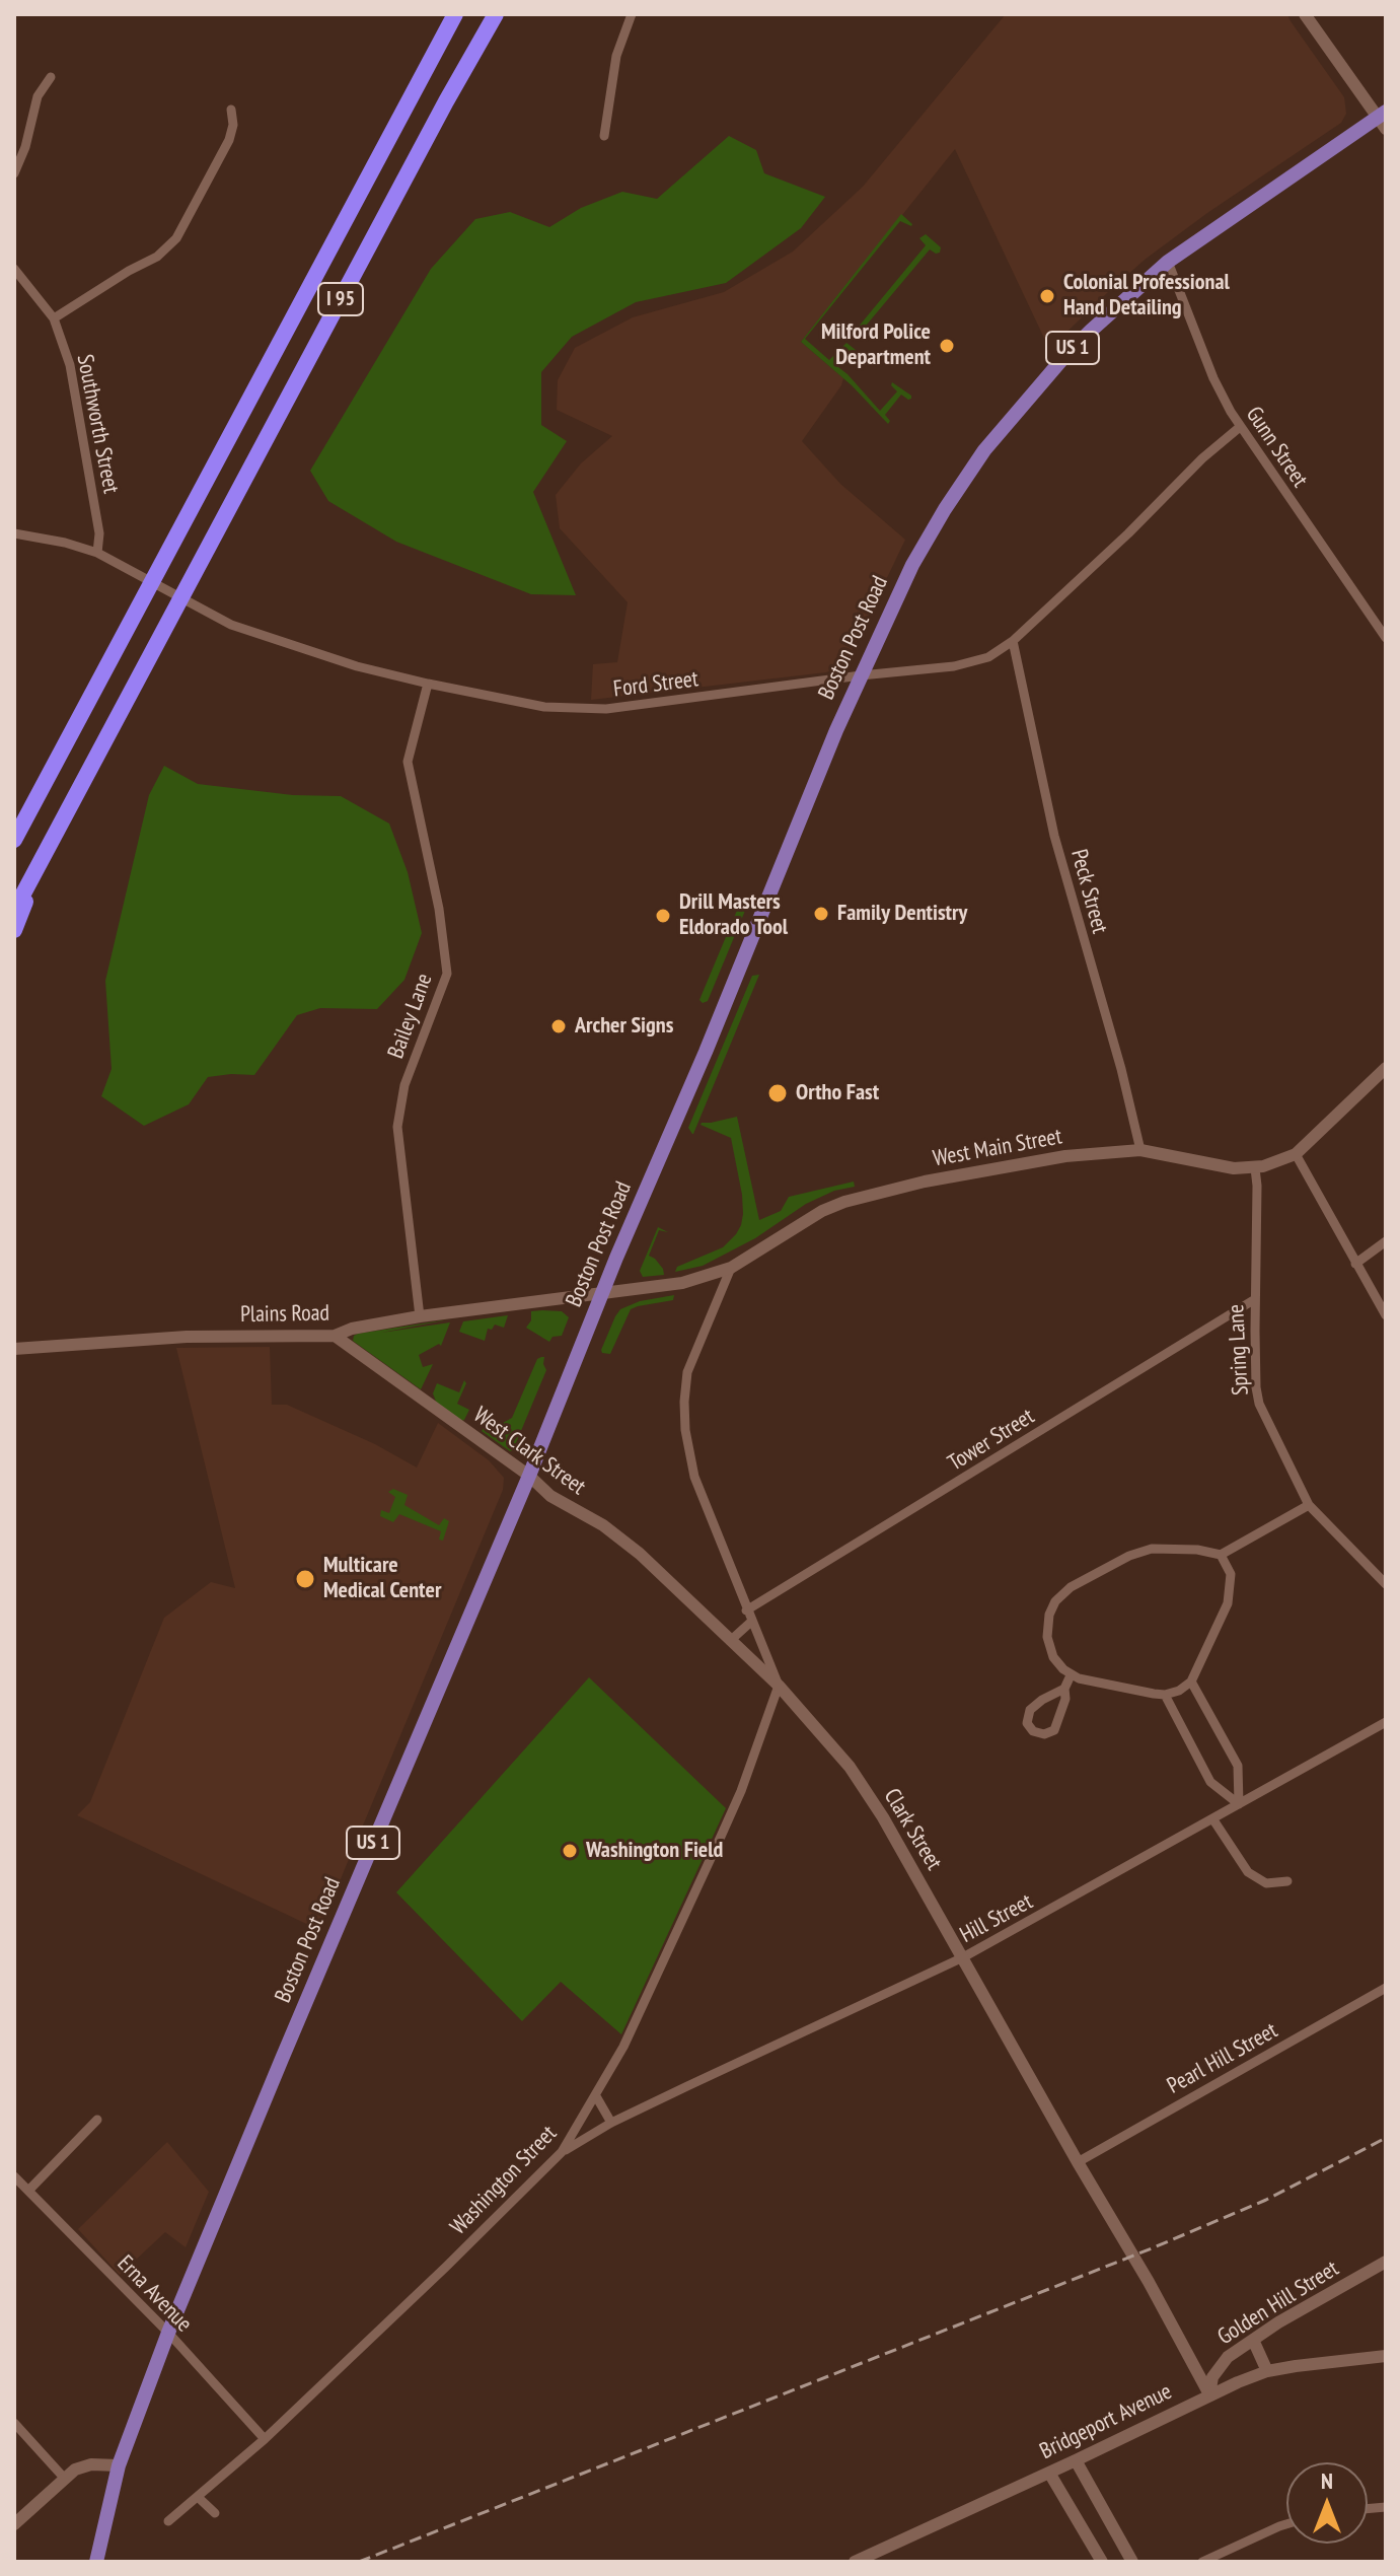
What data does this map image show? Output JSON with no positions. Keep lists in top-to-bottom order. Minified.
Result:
{"streets":{"highway":["I 95"],"main road":["US 1","Boston Post Road","West Main Street","Plains Road","West Clark Street","Clark Street","Golden Hill Street","Bridgeport Avenue"],"street":["Southworth Street","Gunn Street","Ford Street","Peck Street","Bailey Lane","Spring Lane","Tower Street","Hill Street","Pearl Hill Street","Washington Street","Erna Avenue"]},"crossings":[["Southworth Street","Ford Street"],["Gunn Street","Boston Post Road"],["Gunn Street","Ford Street"],["Boston Post Road","Ford Street"],["Boston Post Road","West Main Street"],["Boston Post Road","Plains Road"],["Boston Post Road","West Clark Street"],["Boston Post Road","Erna Avenue"],["Ford Street","Peck Street"],["Ford Street","Bailey Lane"],["Peck Street","West Main Street"],["Bailey Lane","Plains Road"],["West Main Street","Plains Road"],["West Main Street","Spring Lane"],["West Main Street","Clark Street"],["Plains Road","West Clark Street"],["Spring Lane","Tower Street"],["Tower Street","Clark Street"],["West Clark Street","Clark Street"],["West Clark Street","Washington Street"],["Clark Street","Hill Street"],["Clark Street","Pearl Hill Street"],["Clark Street","Washington Street"],["Clark Street","Golden Hill Street"],["Clark Street","Bridgeport Avenue"],["Hill Street","Washington Street"],["Washington Street","Erna Avenue"],["Golden Hill Street","Bridgeport Avenue"]],"places":["Colonial Professional Hand Detailing","Milford Police Department","Family Dentistry","Drill Masters Eldorado Tool","Archer Signs","Ortho Fast","Multicare Medical Center","Washington Field"],"north":"top"}
